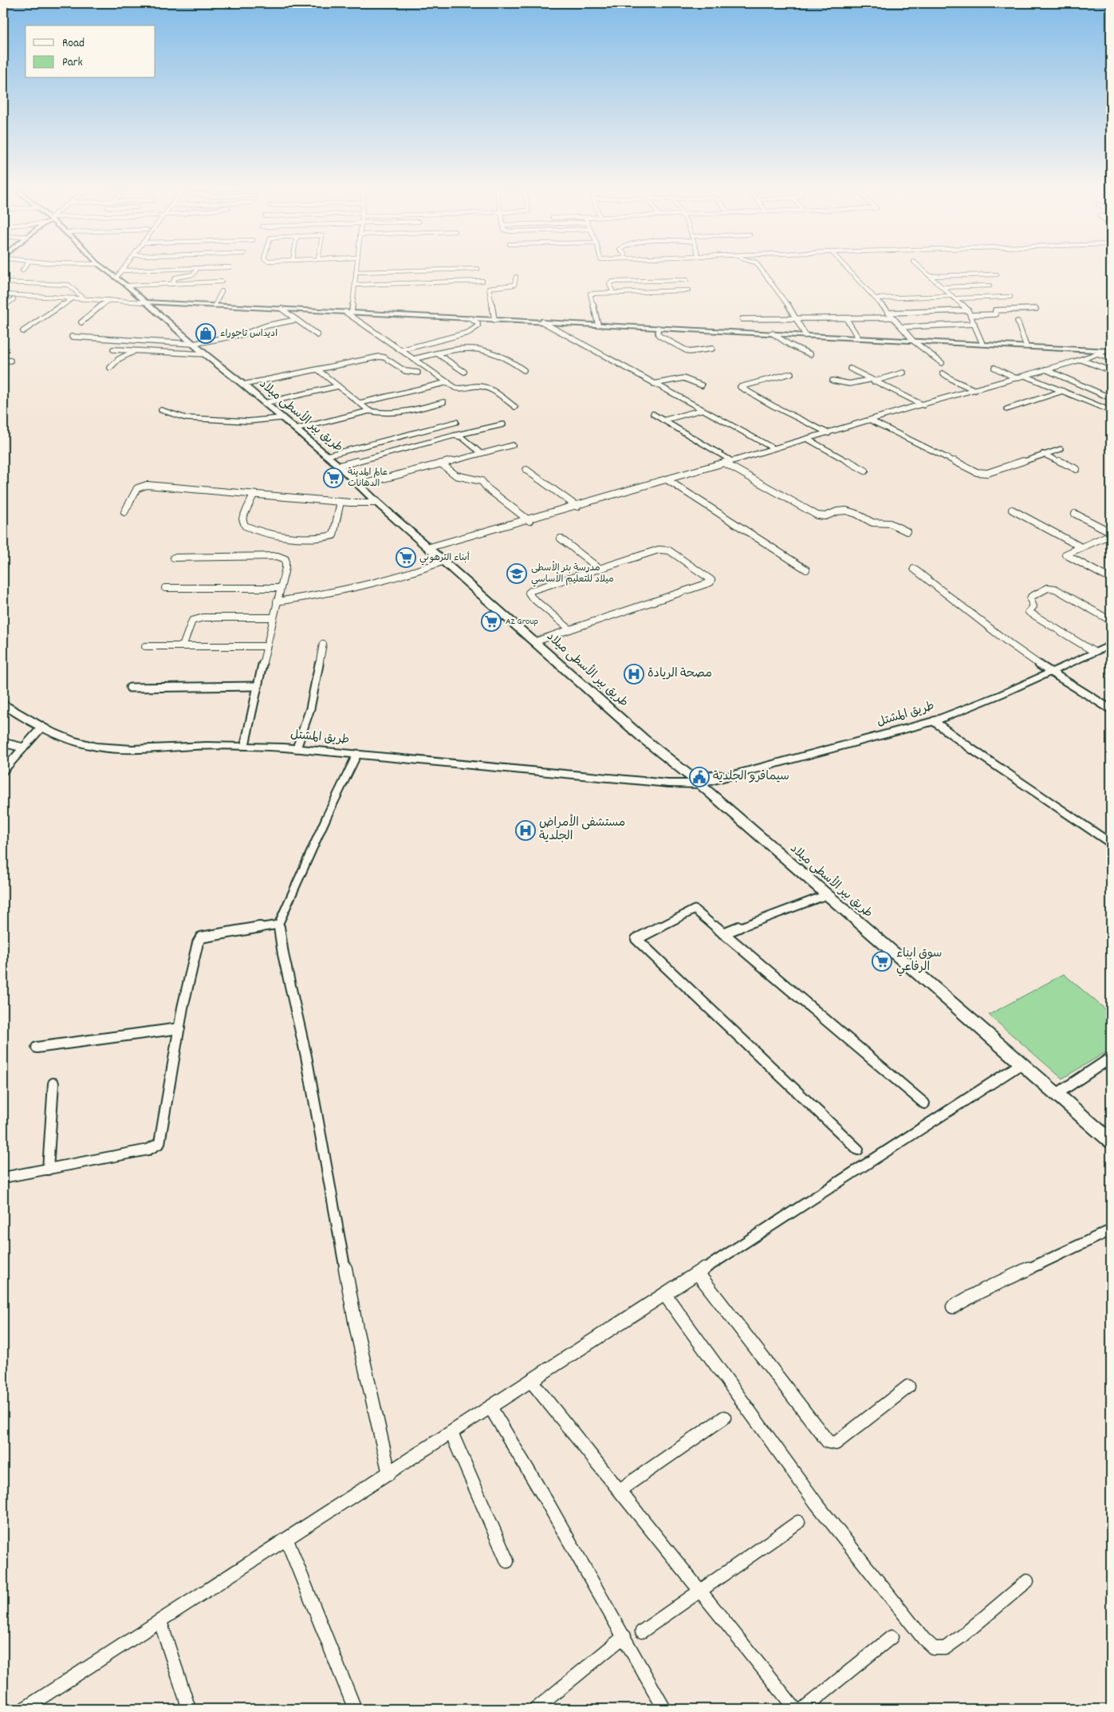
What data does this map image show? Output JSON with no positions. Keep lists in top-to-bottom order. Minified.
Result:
{"streets":{"main road":["طريق بير الأسطى ميلاد","طريق المشتل"]},"crossings":[["طريق بير الأسطى ميلاد","طريق المشتل"]],"places":{"shop":["اديداس تاجوراء"],"supermarket":["عالم المدينة الدهانات","أبناء الترهوني","AZ Group","سوق ابناء الرفاعي"],"school or university":["مدرسة بئر الأسطى ميلاد للتعليم الأساسي"],"hospital":["مصحة الريادة","مستشفى الأمراض الجلدية"],"public building":["سيمافرو الجلدية"]},"legend":["Road","Park"]}
